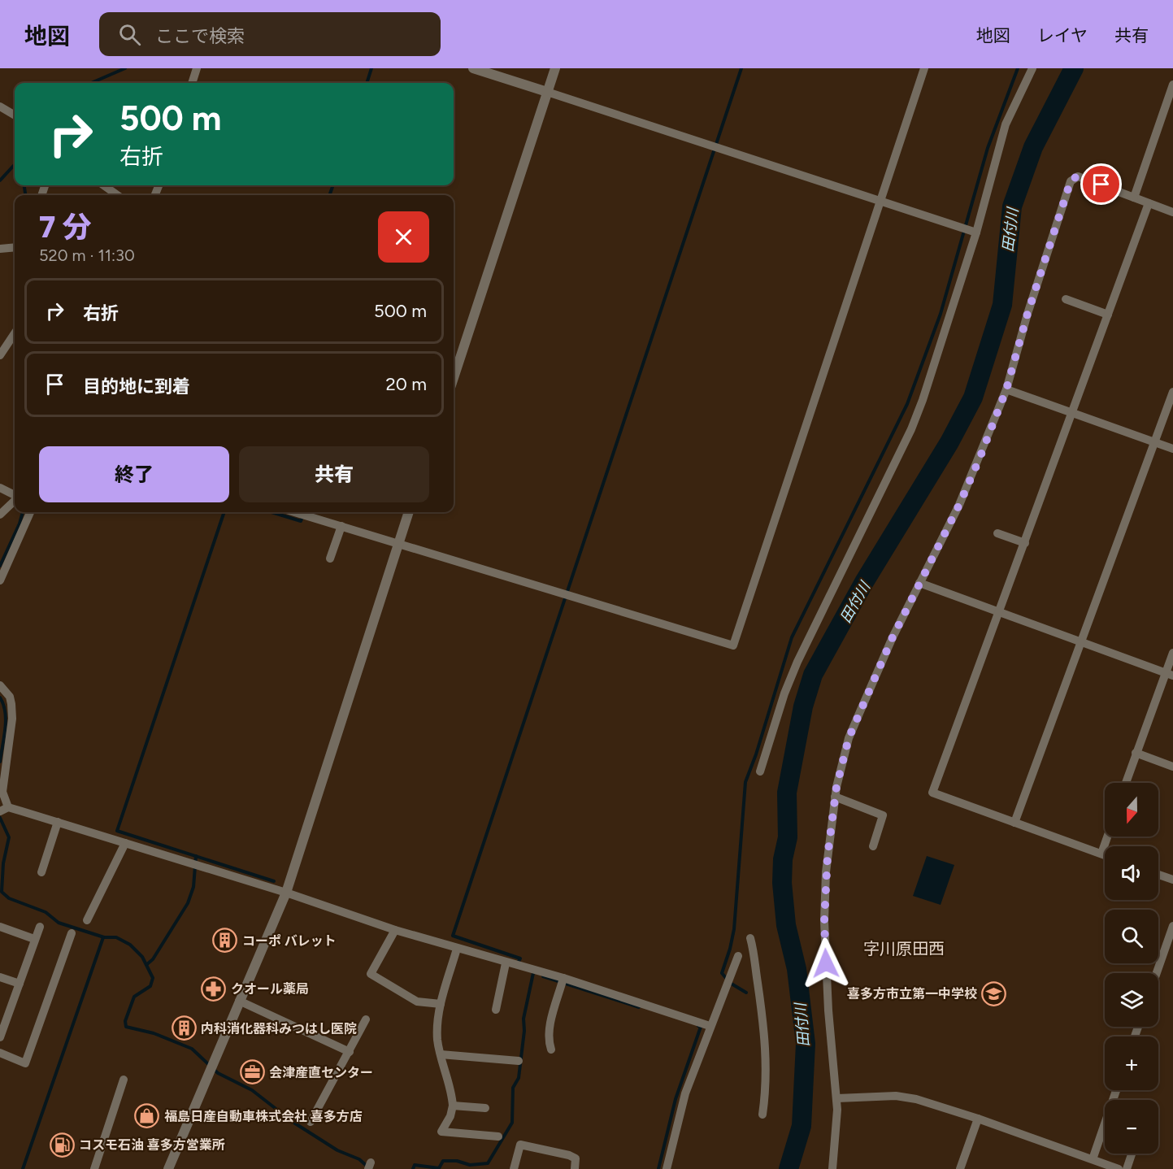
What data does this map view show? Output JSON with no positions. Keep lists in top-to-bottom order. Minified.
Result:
{"districts":["字川原田西"],"water":["田付川"],"places":{"building":["コーポ バレット","内科消化器科みつはし医院"],"pharmacy":["クオール薬局"],"school or university":["喜多方市立第一中学校"],"office":["会津産直センター"],"shop":["福島日産自動車株式会社 喜多方店"],"fuel station":["コスモ石油 喜多方営業所"]},"north":"bottom","page":{"header":"地図","search":"ここで検索","nav":["地図","レイヤ","共有"],"turn":["500 m","右折"],"heading":["7 分","520 m · 11:30"],"list":[{"name":"右折","value":"500 m"},{"name":"目的地に到着","value":"20 m"}],"buttons":["終了","共有"],"map_buttons":["+","−"]}}
